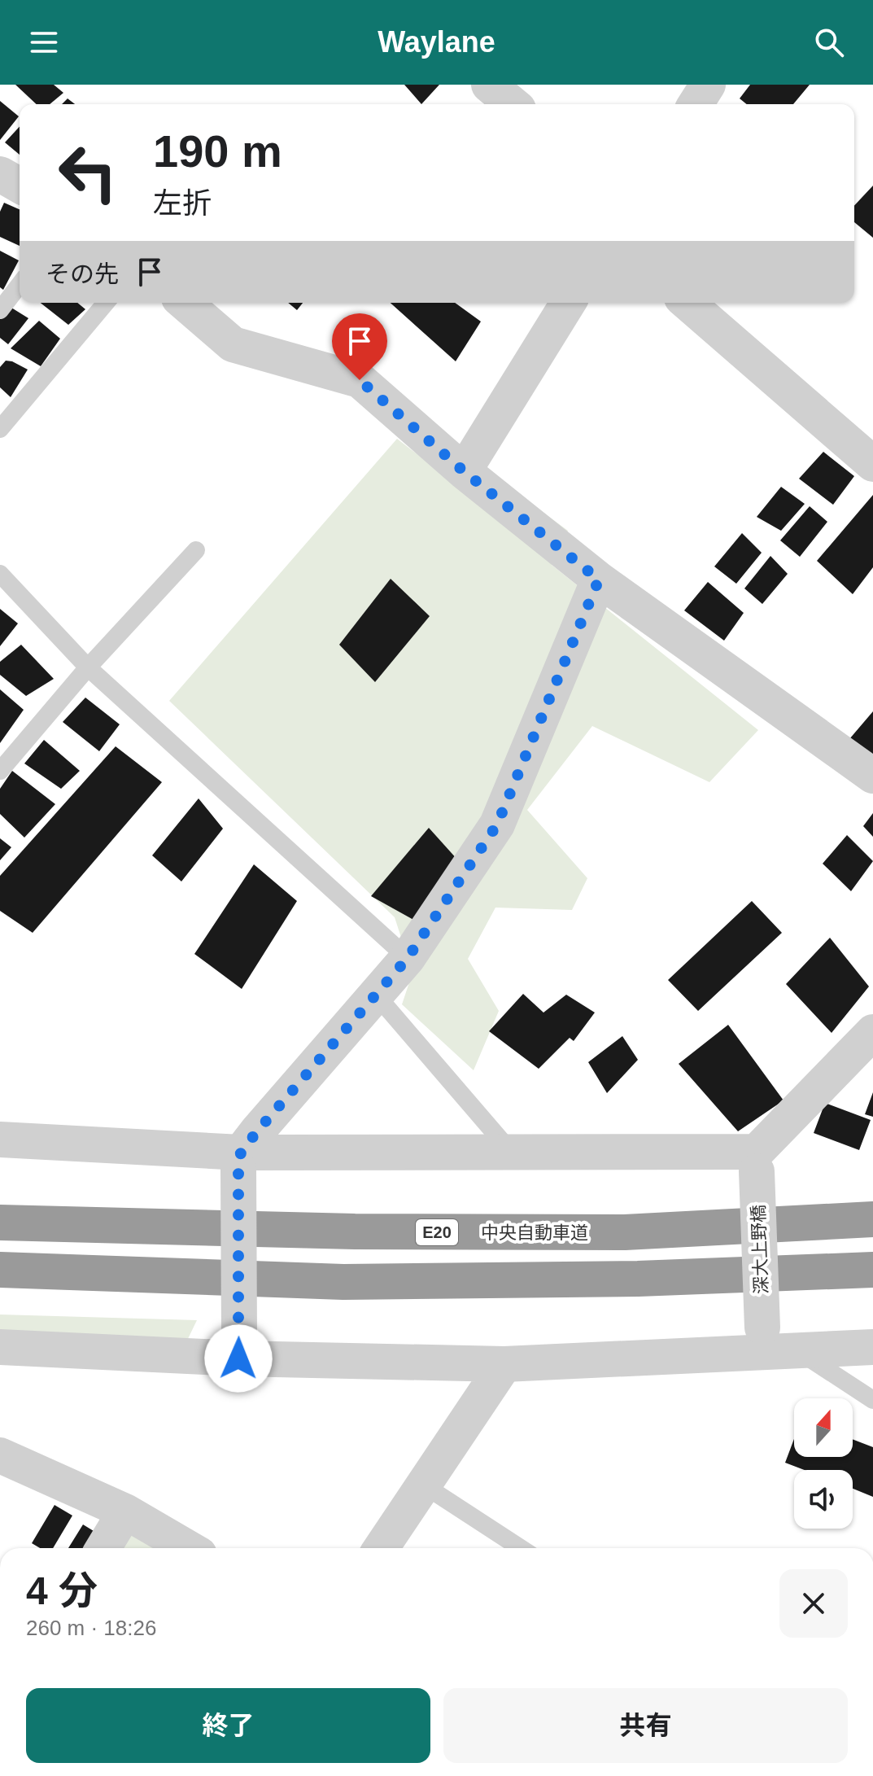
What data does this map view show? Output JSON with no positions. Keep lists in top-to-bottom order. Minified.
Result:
{"streets":{"highway":["E20","中央自動車道"],"street":["深大上野橋"]},"north":"top","page":{"header":"Waylane","turn":["190 m","左折"],"then":"その先","heading":["4 分","260 m · 18:26"],"buttons":["終了","共有"]}}
